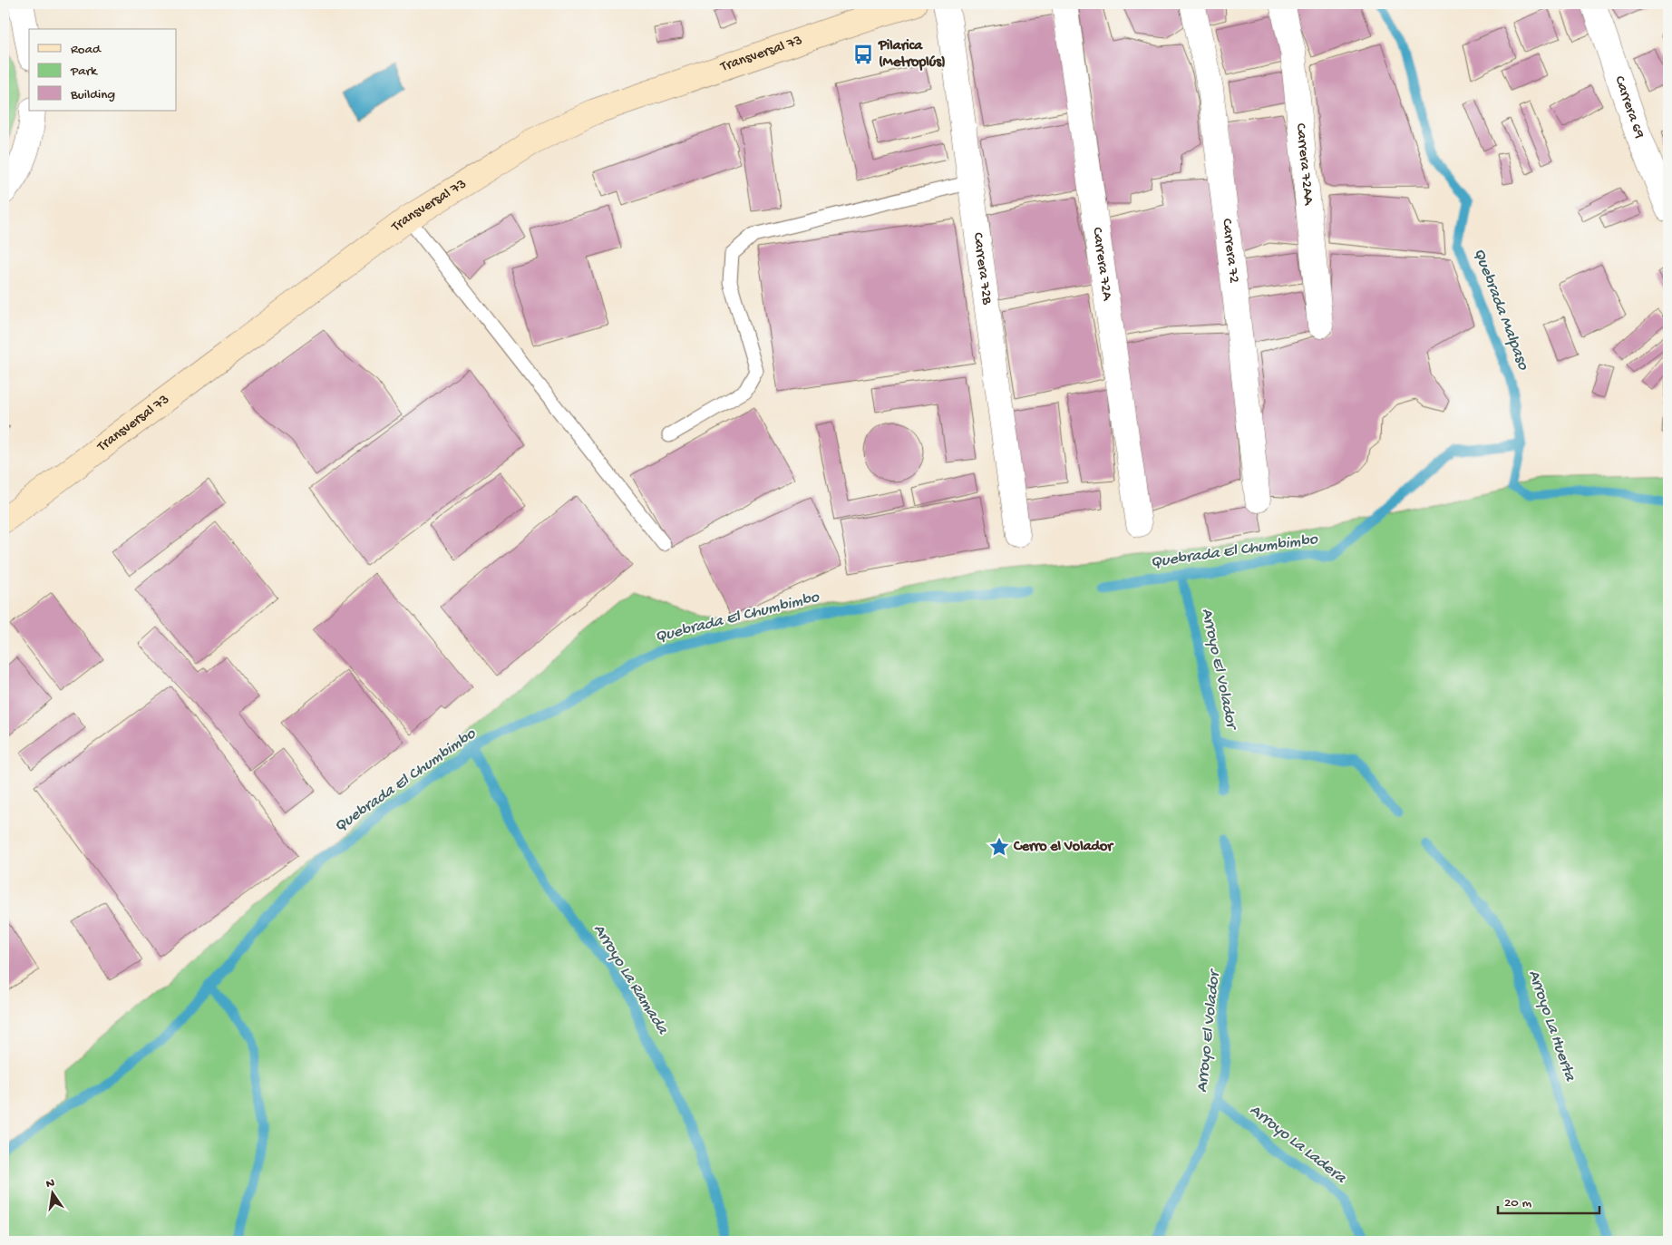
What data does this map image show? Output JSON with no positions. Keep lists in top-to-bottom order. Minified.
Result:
{"streets":{"main road":["Transversal 73"],"street":["Carrera 69","Carrera 72AA","Carrera 72","Carrera 72A","Carrera 72B"]},"water":["Quebrada Malpaso","Quebrada El Chumbimbo","Arroyo El Volador","Arroyo La Ramada","Arroyo La Huerta","Arroyo La Ladera"],"places":{"bus stop":["Pilarica (Metroplús)"],"place":["Cerro el Volador"]},"legend":["Road","Park","Building"],"scale_bar":"20 m","north":"top"}
